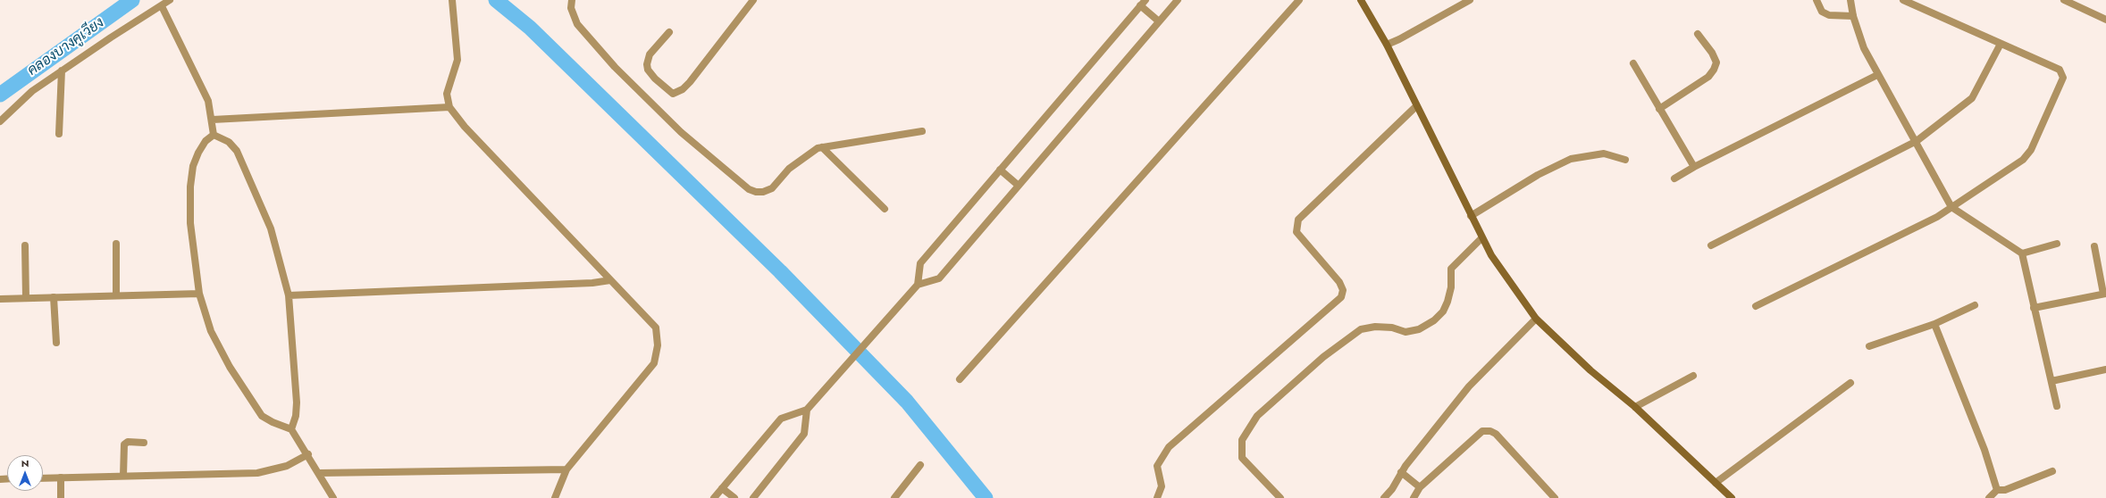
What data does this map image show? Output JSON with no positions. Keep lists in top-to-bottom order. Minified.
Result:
{"water":["คลองบางคูเวียง"],"north":"top"}
